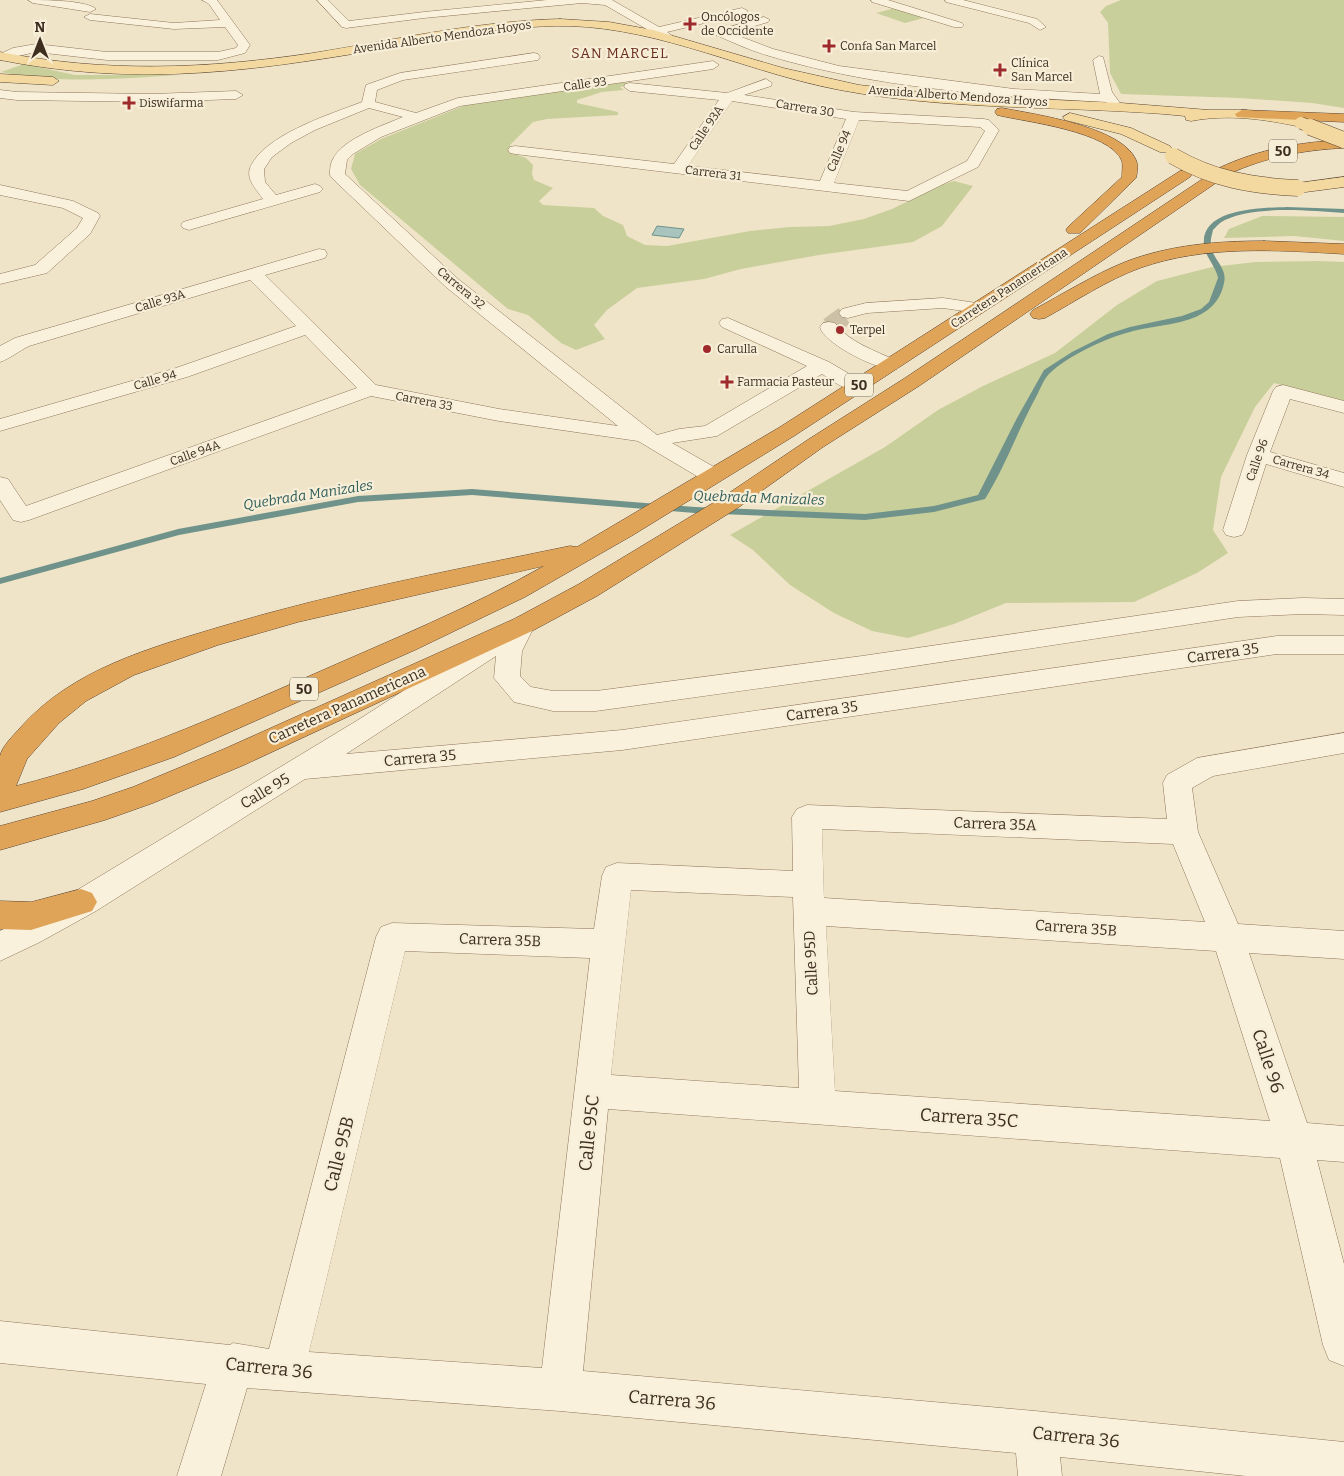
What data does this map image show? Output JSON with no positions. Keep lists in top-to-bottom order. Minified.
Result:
{"streets":{"highway":["50","Carretera Panamericana"],"main road":["Avenida Alberto Mendoza Hoyos"],"street":["Calle 93","Carrera 30","Calle 93A","Calle 94","Carrera 31","Carrera 32","Carrera 33","Calle 94A","Calle 96","Carrera 34","Carrera 35","Calle 95","Carrera 35A","Carrera 35B","Calle 95D","Carrera 35C","Calle 95C","Calle 95B","Carrera 36"]},"crossings":[["Avenida Alberto Mendoza Hoyos","Calle 93"],["Calle 93","Carrera 32"],["Carrera 30","Calle 93A"],["Carrera 30","Calle 94"],["Carrera 30","Carrera 31"],["Calle 93A","Carrera 31"],["Calle 94","Carrera 31"],["50","Carretera Panamericana"],["Carrera 32","Carretera Panamericana"],["Carrera 32","Carrera 33"],["Carretera Panamericana","Calle 95"],["Carrera 33","Calle 94A"],["Calle 96","Carrera 34"],["Calle 96","Carrera 35A"],["Calle 96","Carrera 35B"],["Calle 96","Carrera 35C"],["Carrera 35","Calle 95"],["Carrera 35A","Calle 95D"],["Carrera 35B","Calle 95D"],["Carrera 35B","Calle 95C"],["Carrera 35B","Calle 95B"],["Calle 95D","Carrera 35C"],["Carrera 35C","Calle 95C"],["Calle 95C","Carrera 36"],["Calle 95B","Carrera 36"]],"districts":["SAN MARCEL"],"water":["Quebrada Manizales"],"places":{"health":["Oncólogos de Occidente","Confa San Marcel","Clínica San Marcel","Diswifarma","Farmacia Pasteur"],"other":["Terpel","Carulla"]},"north":"top"}
